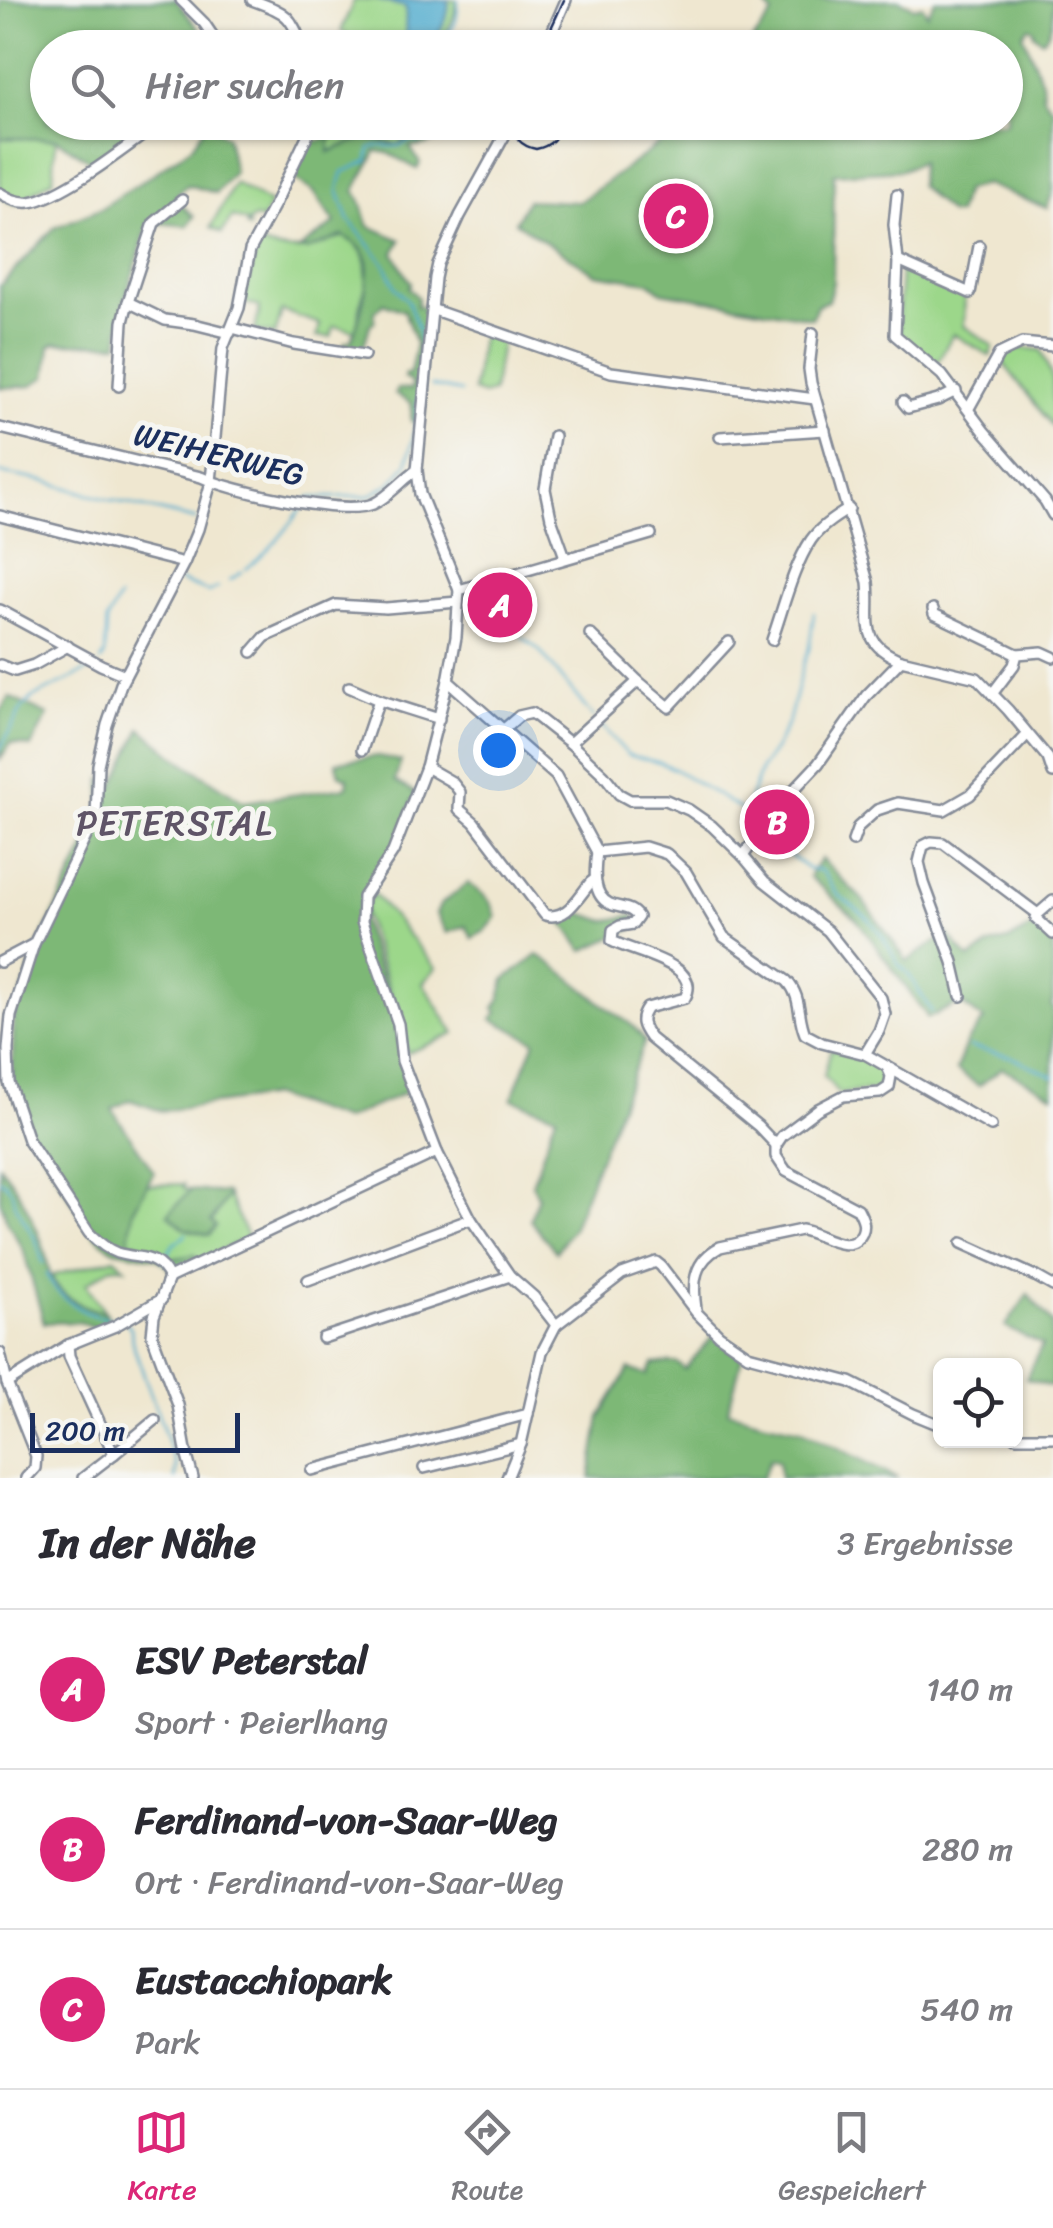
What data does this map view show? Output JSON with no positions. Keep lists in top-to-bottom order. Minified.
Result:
{"streets":{"street":["WEIHERWEG"]},"districts":["PETERSTAL"],"scale_bar":"200 m","page":{"search":"Hier suchen","pins":["C","A","B"],"scale":"200 m","heading":["In der Nähe","3 Ergebnisse"],"list":[{"mark":"A","name":"ESV Peterstal","note":"Sport · Peierlhang","value":"140 m"},{"mark":"B","name":"Ferdinand-von-Saar-Weg","note":"Ort · Ferdinand-von-Saar-Weg","value":"280 m"},{"mark":"C","name":"Eustacchiopark","note":"Park","value":"540 m"}],"nav":["Karte","Route","Gespeichert"]}}
